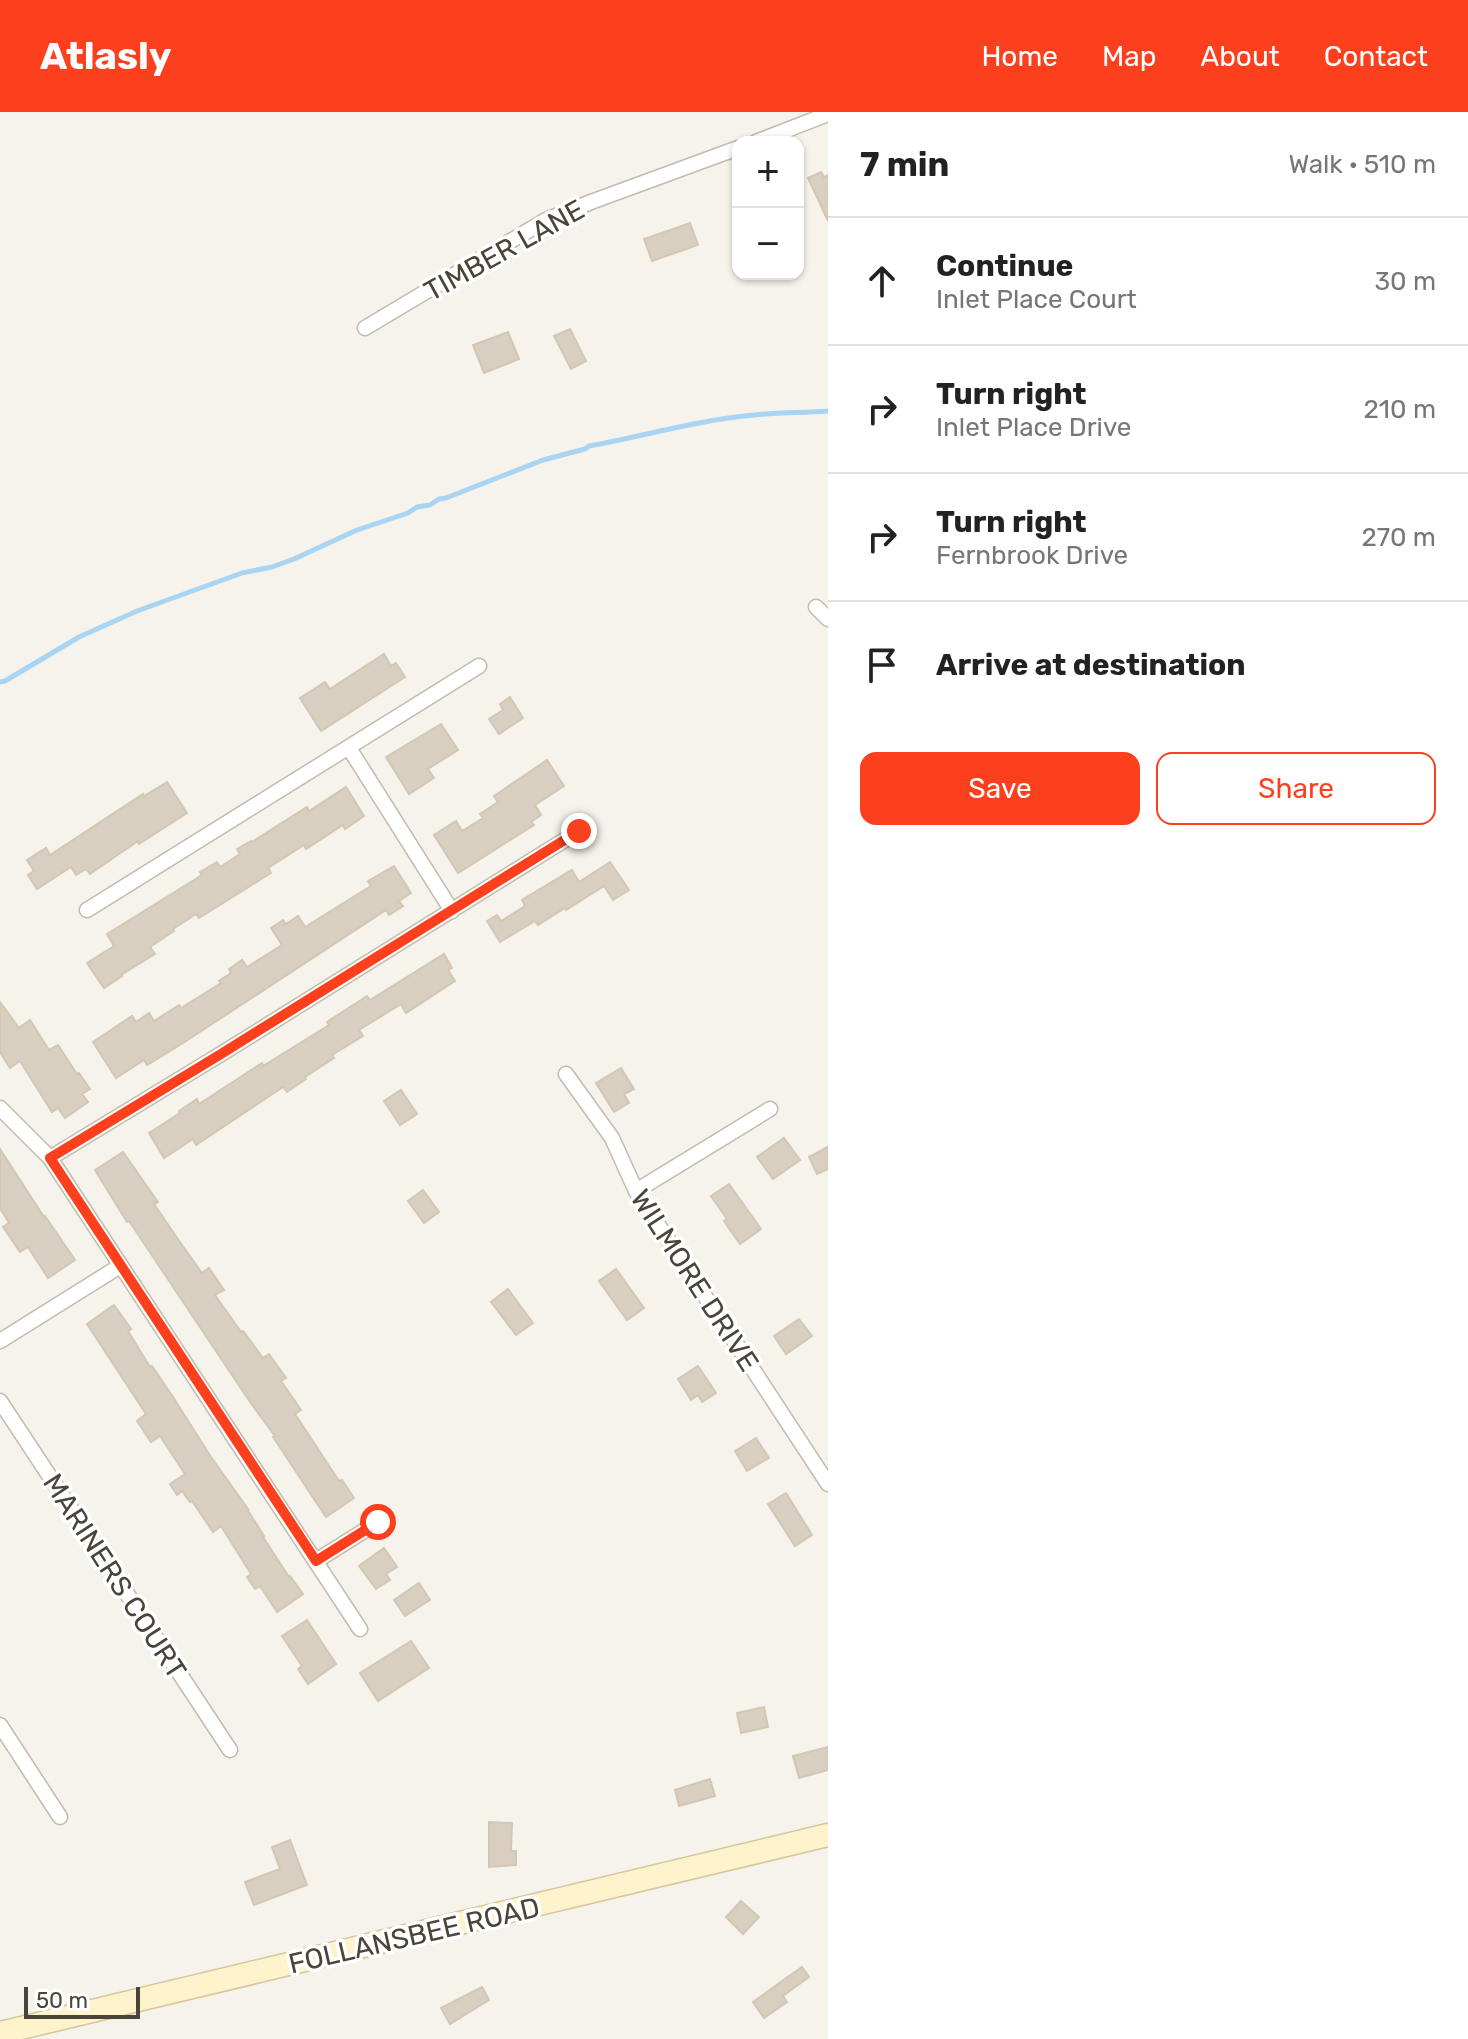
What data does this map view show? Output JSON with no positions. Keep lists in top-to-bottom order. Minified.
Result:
{"streets":{"street":["TIMBER LANE","WILMORE DRIVE","MARINERS COURT","FOLLANSBEE ROAD"]},"scale_bar":"50 m","page":{"header":"Atlasly","nav":["Home","Map","About","Contact"],"heading":["7 min","Walk · 510 m"],"map_buttons":["+","−"],"list":[["Continue","Inlet Place Court","30 m"],["Turn right","Inlet Place Drive","210 m"],["Turn right","Fernbrook Drive","270 m"],"Arrive at destination"],"buttons":["Save","Share"],"scale":"50 m"}}
